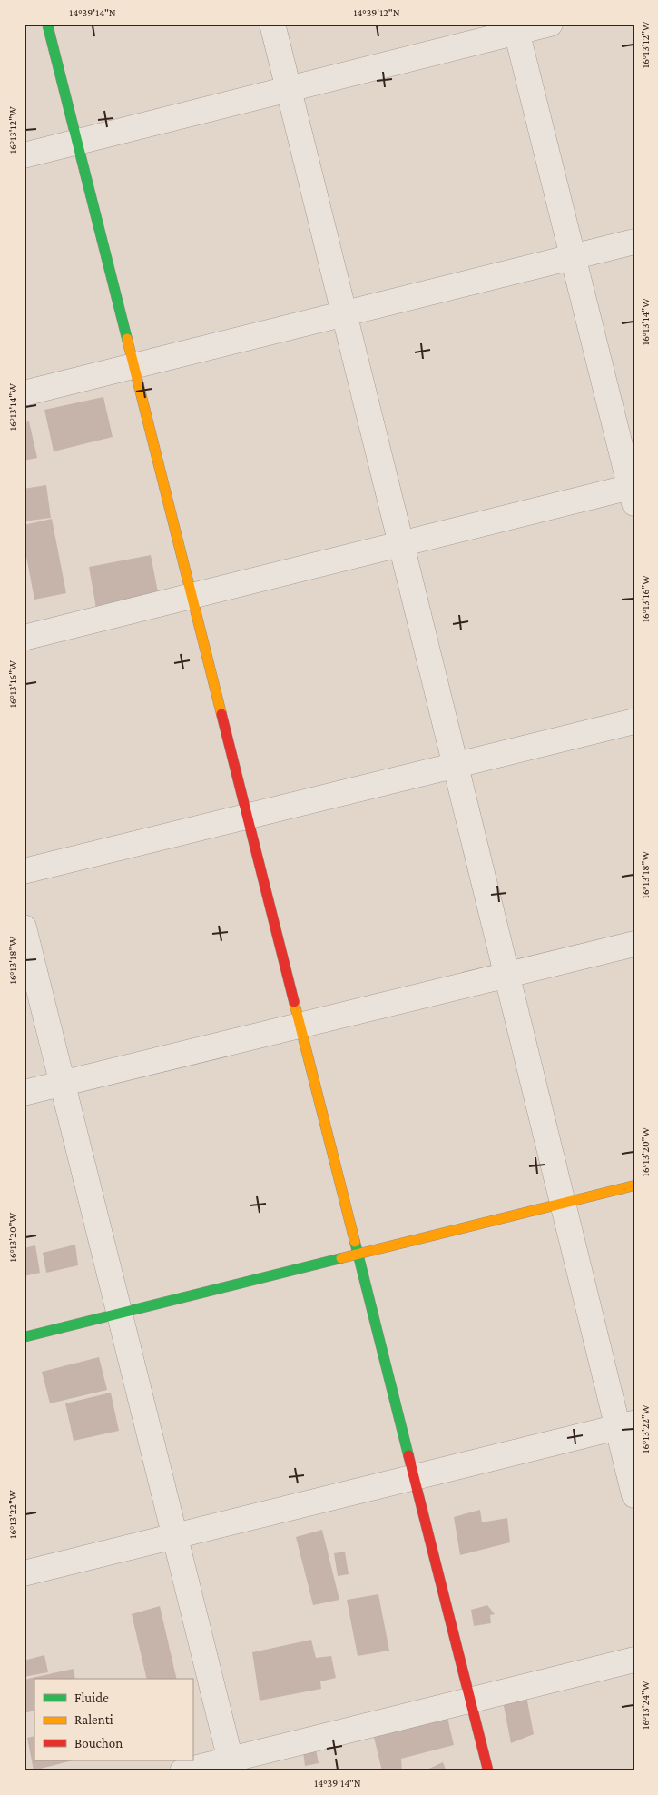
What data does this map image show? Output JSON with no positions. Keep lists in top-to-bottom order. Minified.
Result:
{"legend":["Fluide","Ralenti","Bouchon"],"coordinates":["14°39'14\"N","14°39'12\"N","16°13'12\"W","16°13'14\"W","16°13'16\"W","16°13'18\"W","16°13'20\"W","16°13'22\"W","16°13'24\"W"]}
